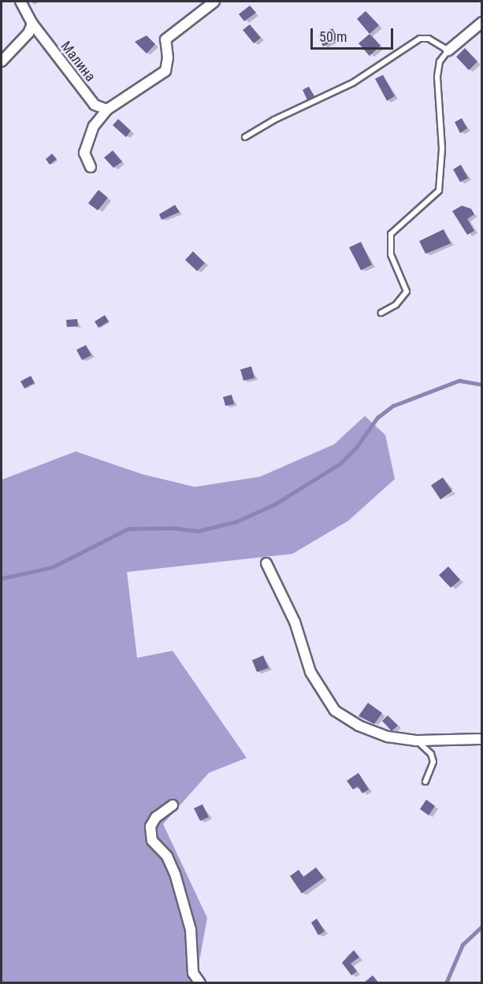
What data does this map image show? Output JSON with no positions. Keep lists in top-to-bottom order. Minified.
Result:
{"streets":{"street":["Малина"]},"scale_bar":"50 m"}
